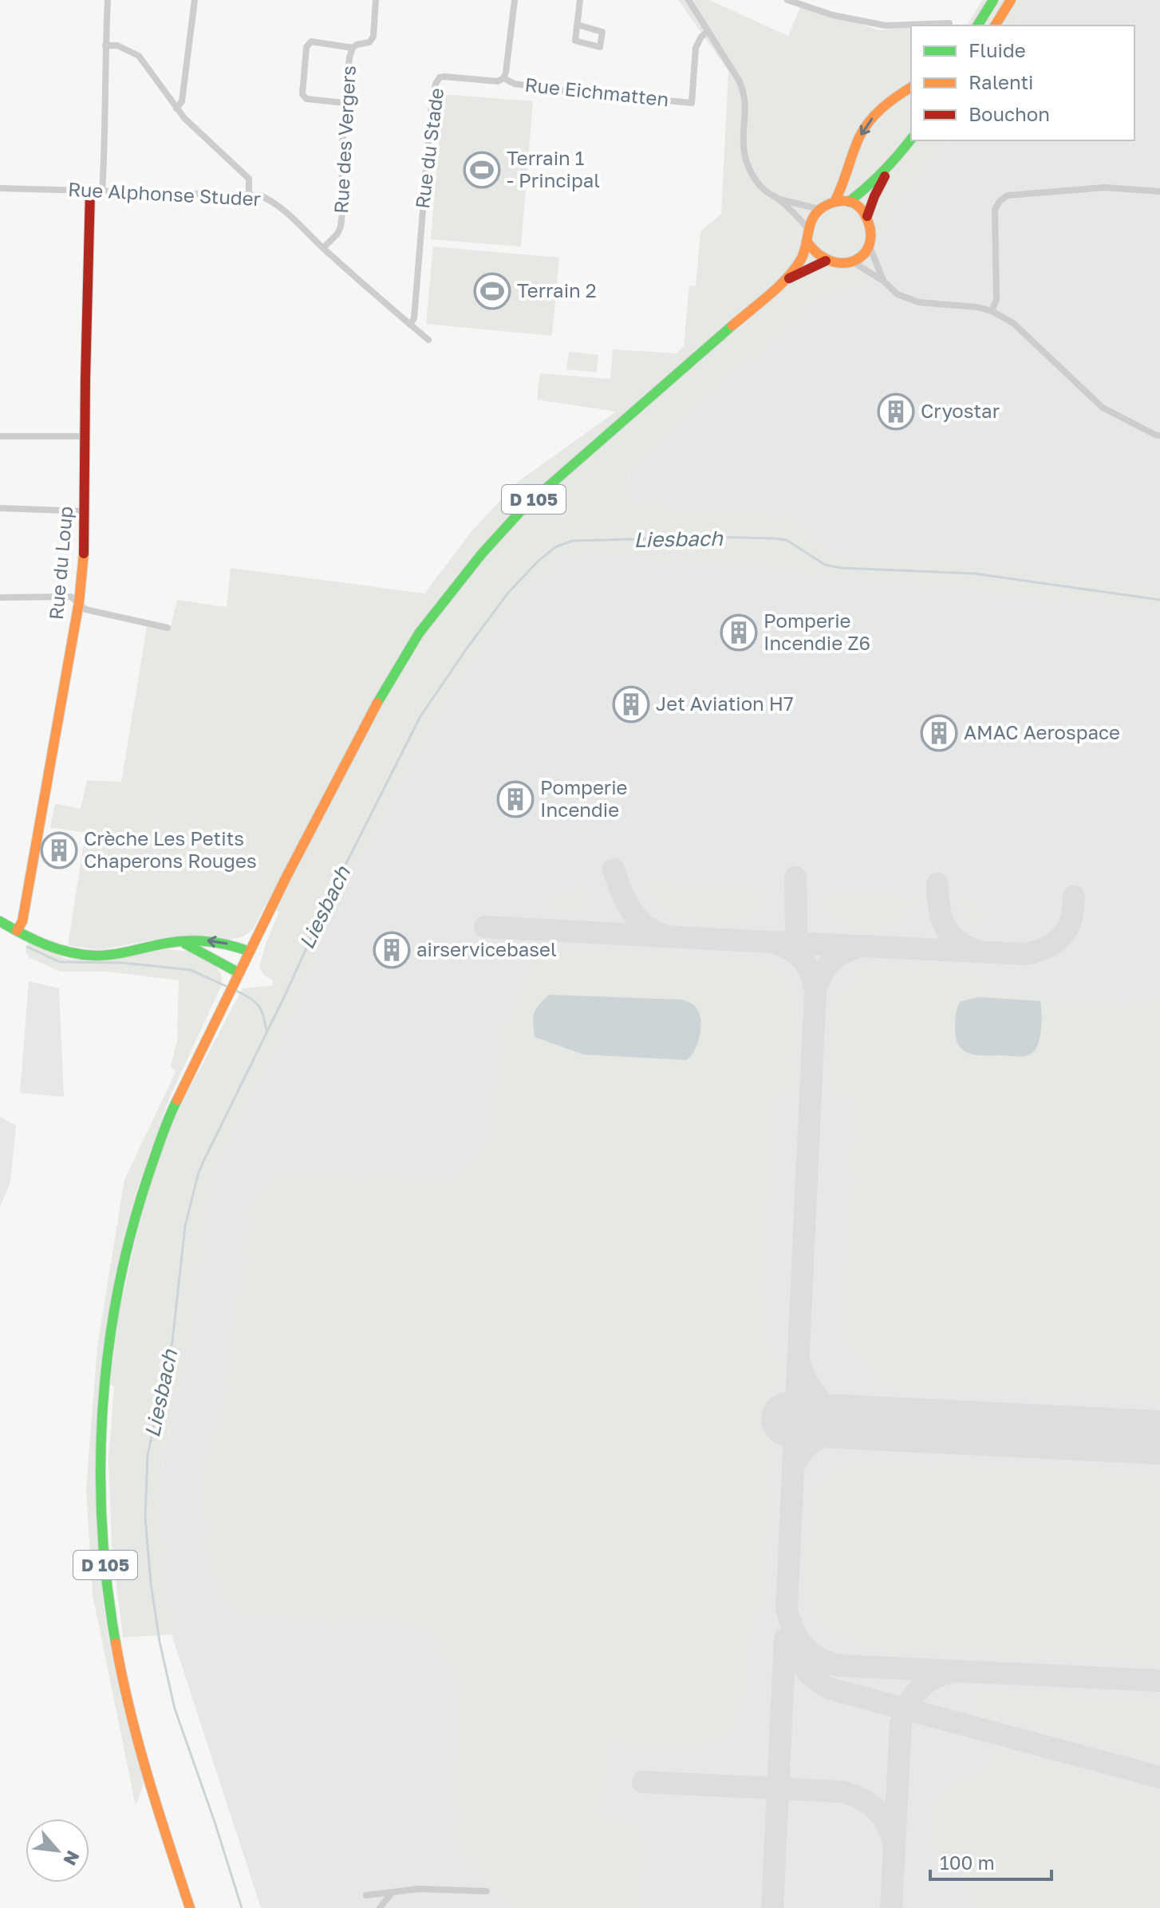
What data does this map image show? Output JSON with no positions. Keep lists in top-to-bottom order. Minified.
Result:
{"streets":{"main road":["D 105","Rue du Loup"],"street":["Rue Eichmatten","Rue des Vergers","Rue du Stade","Rue Alphonse Studer"]},"crossings":[["Rue Eichmatten","Rue du Stade"],["Rue des Vergers","Rue Alphonse Studer"],["Rue du Stade","Rue Alphonse Studer"],["Rue Alphonse Studer","Rue du Loup"]],"water":["Liesbach"],"places":{"sports":["Terrain 1 - Principal","Terrain 2"],"building":["Cryostar","Pomperie Incendie Z6","Jet Aviation H7","AMAC Aerospace","Pomperie Incendie","Crèche Les Petits Chaperons Rouges","airservicebasel"]},"legend":["Fluide","Ralenti","Bouchon"],"scale_bar":"100 m","north":"bottom right"}
